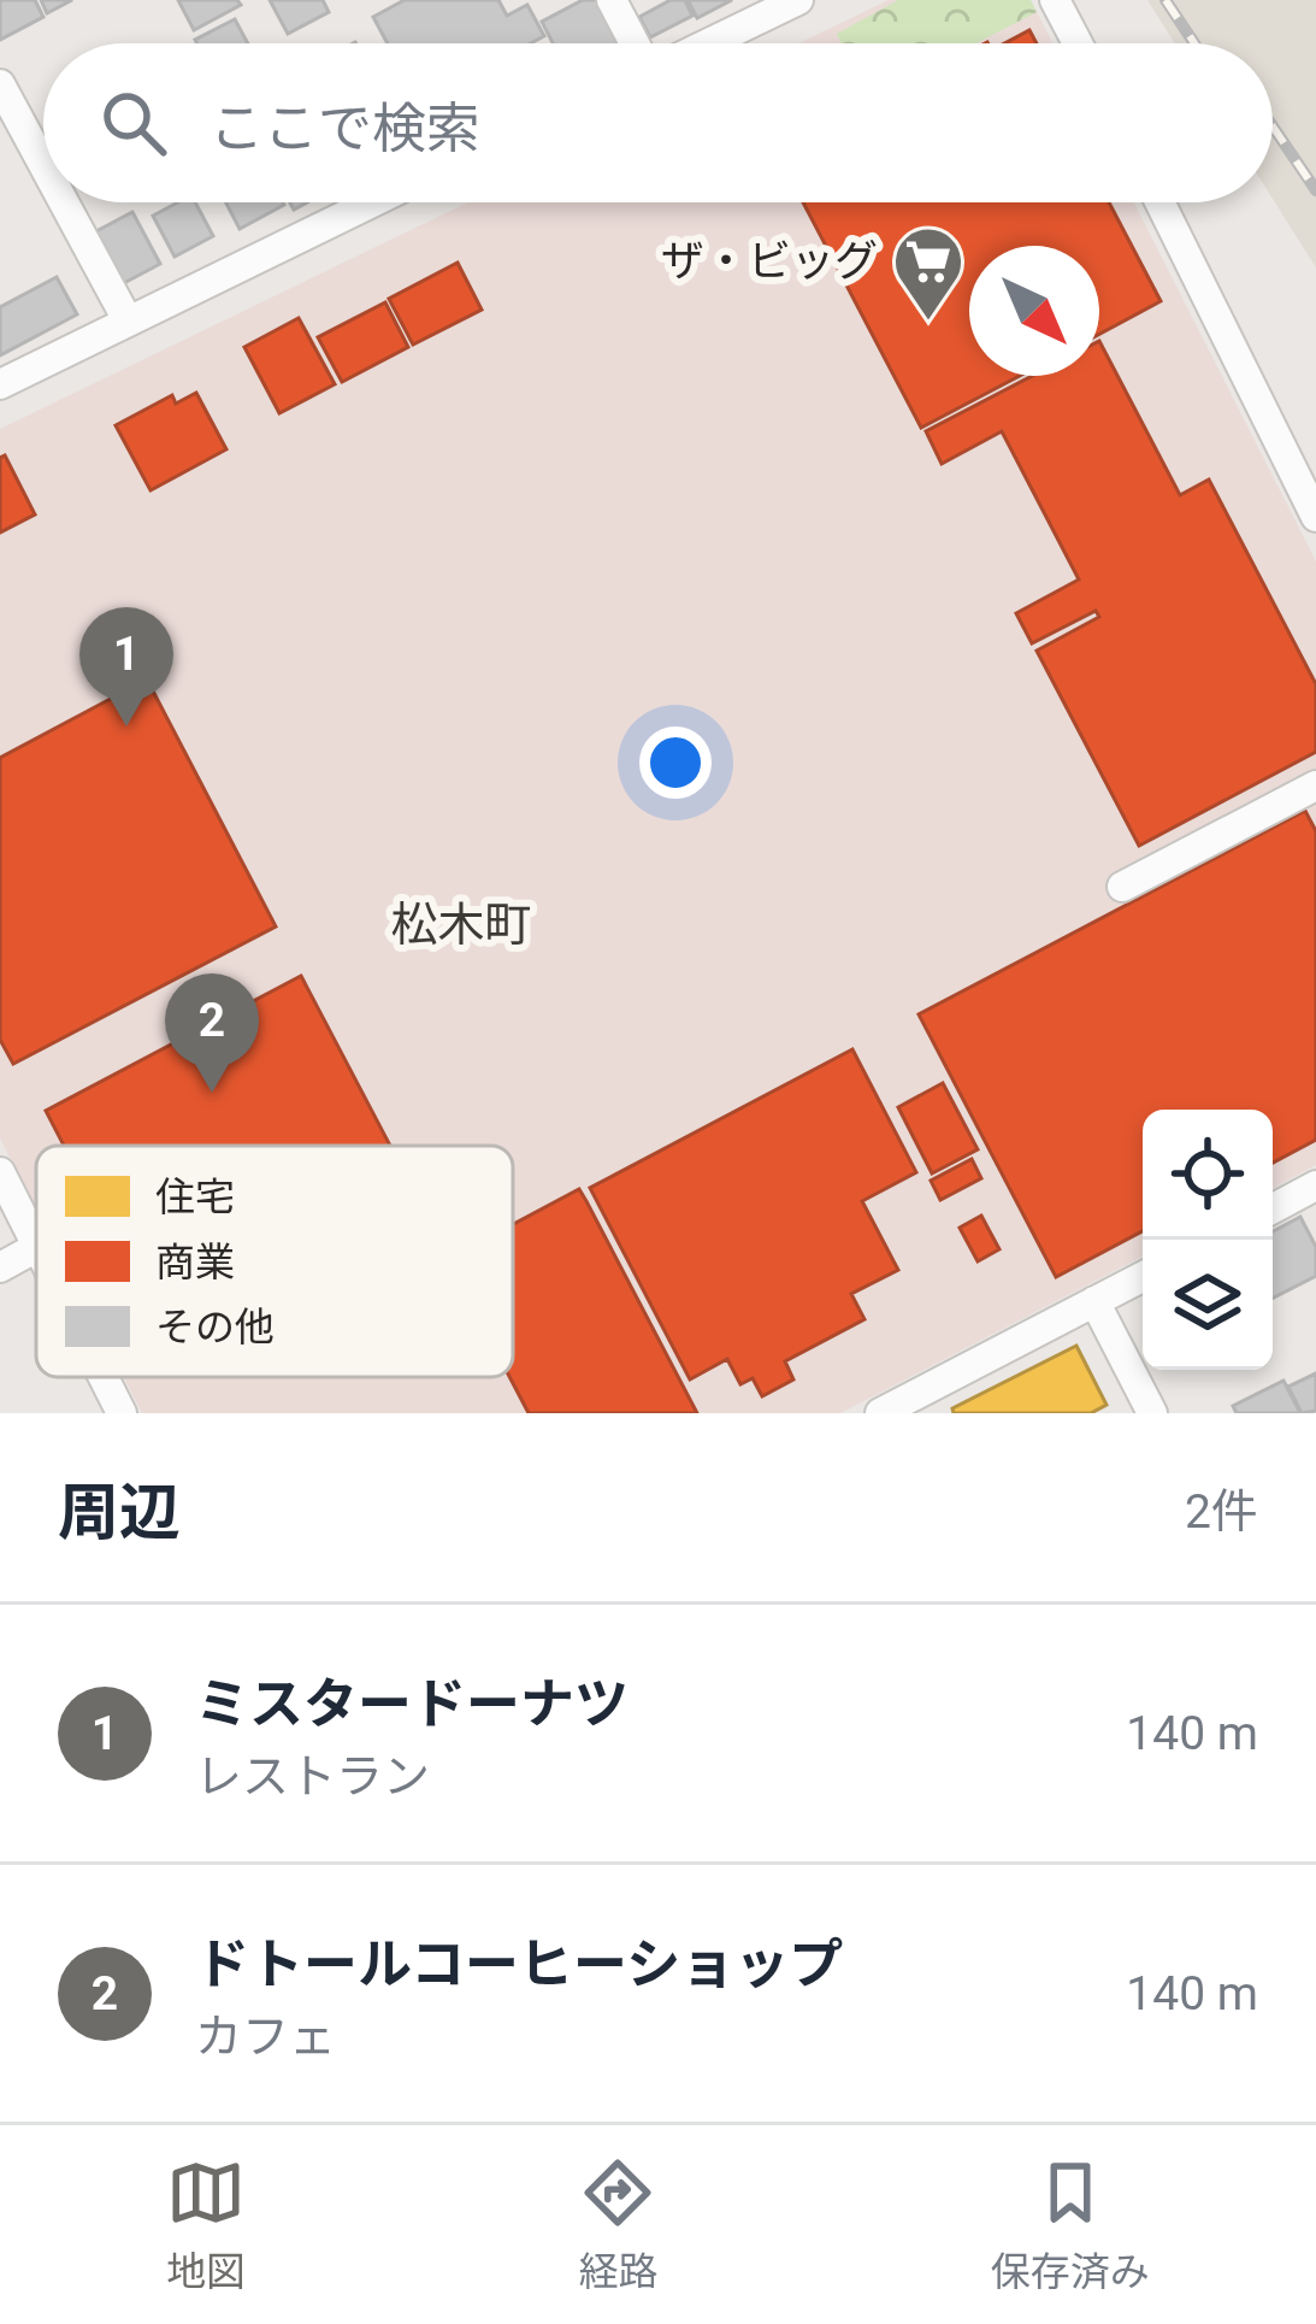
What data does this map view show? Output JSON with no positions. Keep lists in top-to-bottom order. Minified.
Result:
{"districts":["松木町"],"places":{"supermarket":["ザ・ビッグ"]},"legend":["住宅","商業","その他"],"north":"bottom right","page":{"search":"ここで検索","pins":["1","2"],"heading":["周辺","2件"],"list":[{"mark":"1","name":"ミスタードーナツ","note":"レストラン","value":"140 m"},{"mark":"2","name":"ドトールコーヒーショップ","note":"カフェ","value":"140 m"}],"nav":["地図","経路","保存済み"]}}
